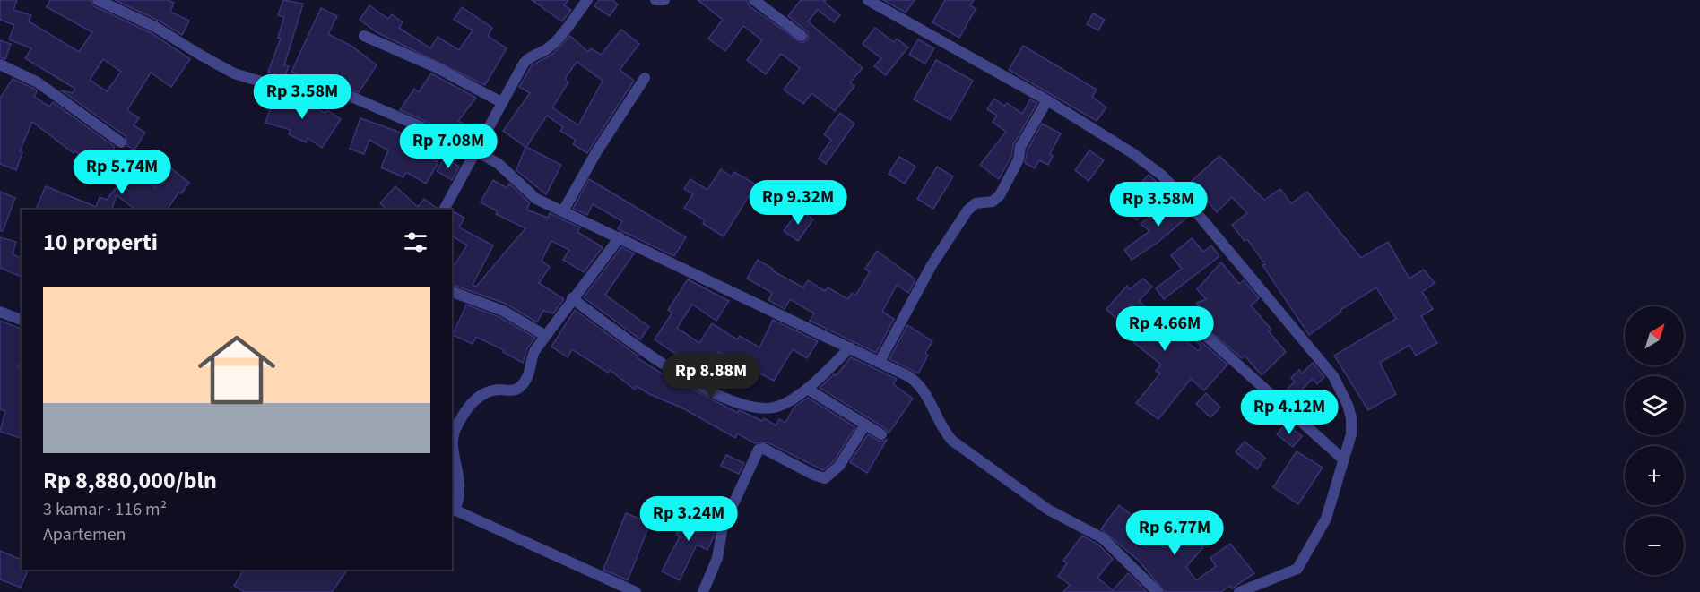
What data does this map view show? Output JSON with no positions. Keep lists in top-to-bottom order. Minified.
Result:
{"north":"top right","page":{"price":["Rp 3.58M","Rp 7.08M","Rp 5.74M","Rp 9.32M","Rp 3.58M","Rp 4.66M","Rp 8.88M","Rp 4.12M","Rp 3.24M","Rp 6.77M"],"heading":"10 properti","list":[{"name":"Rp 8,880,000/bln","note":"3 kamar · 116 m² · Apartemen"}],"map_buttons":["+","−"]}}
